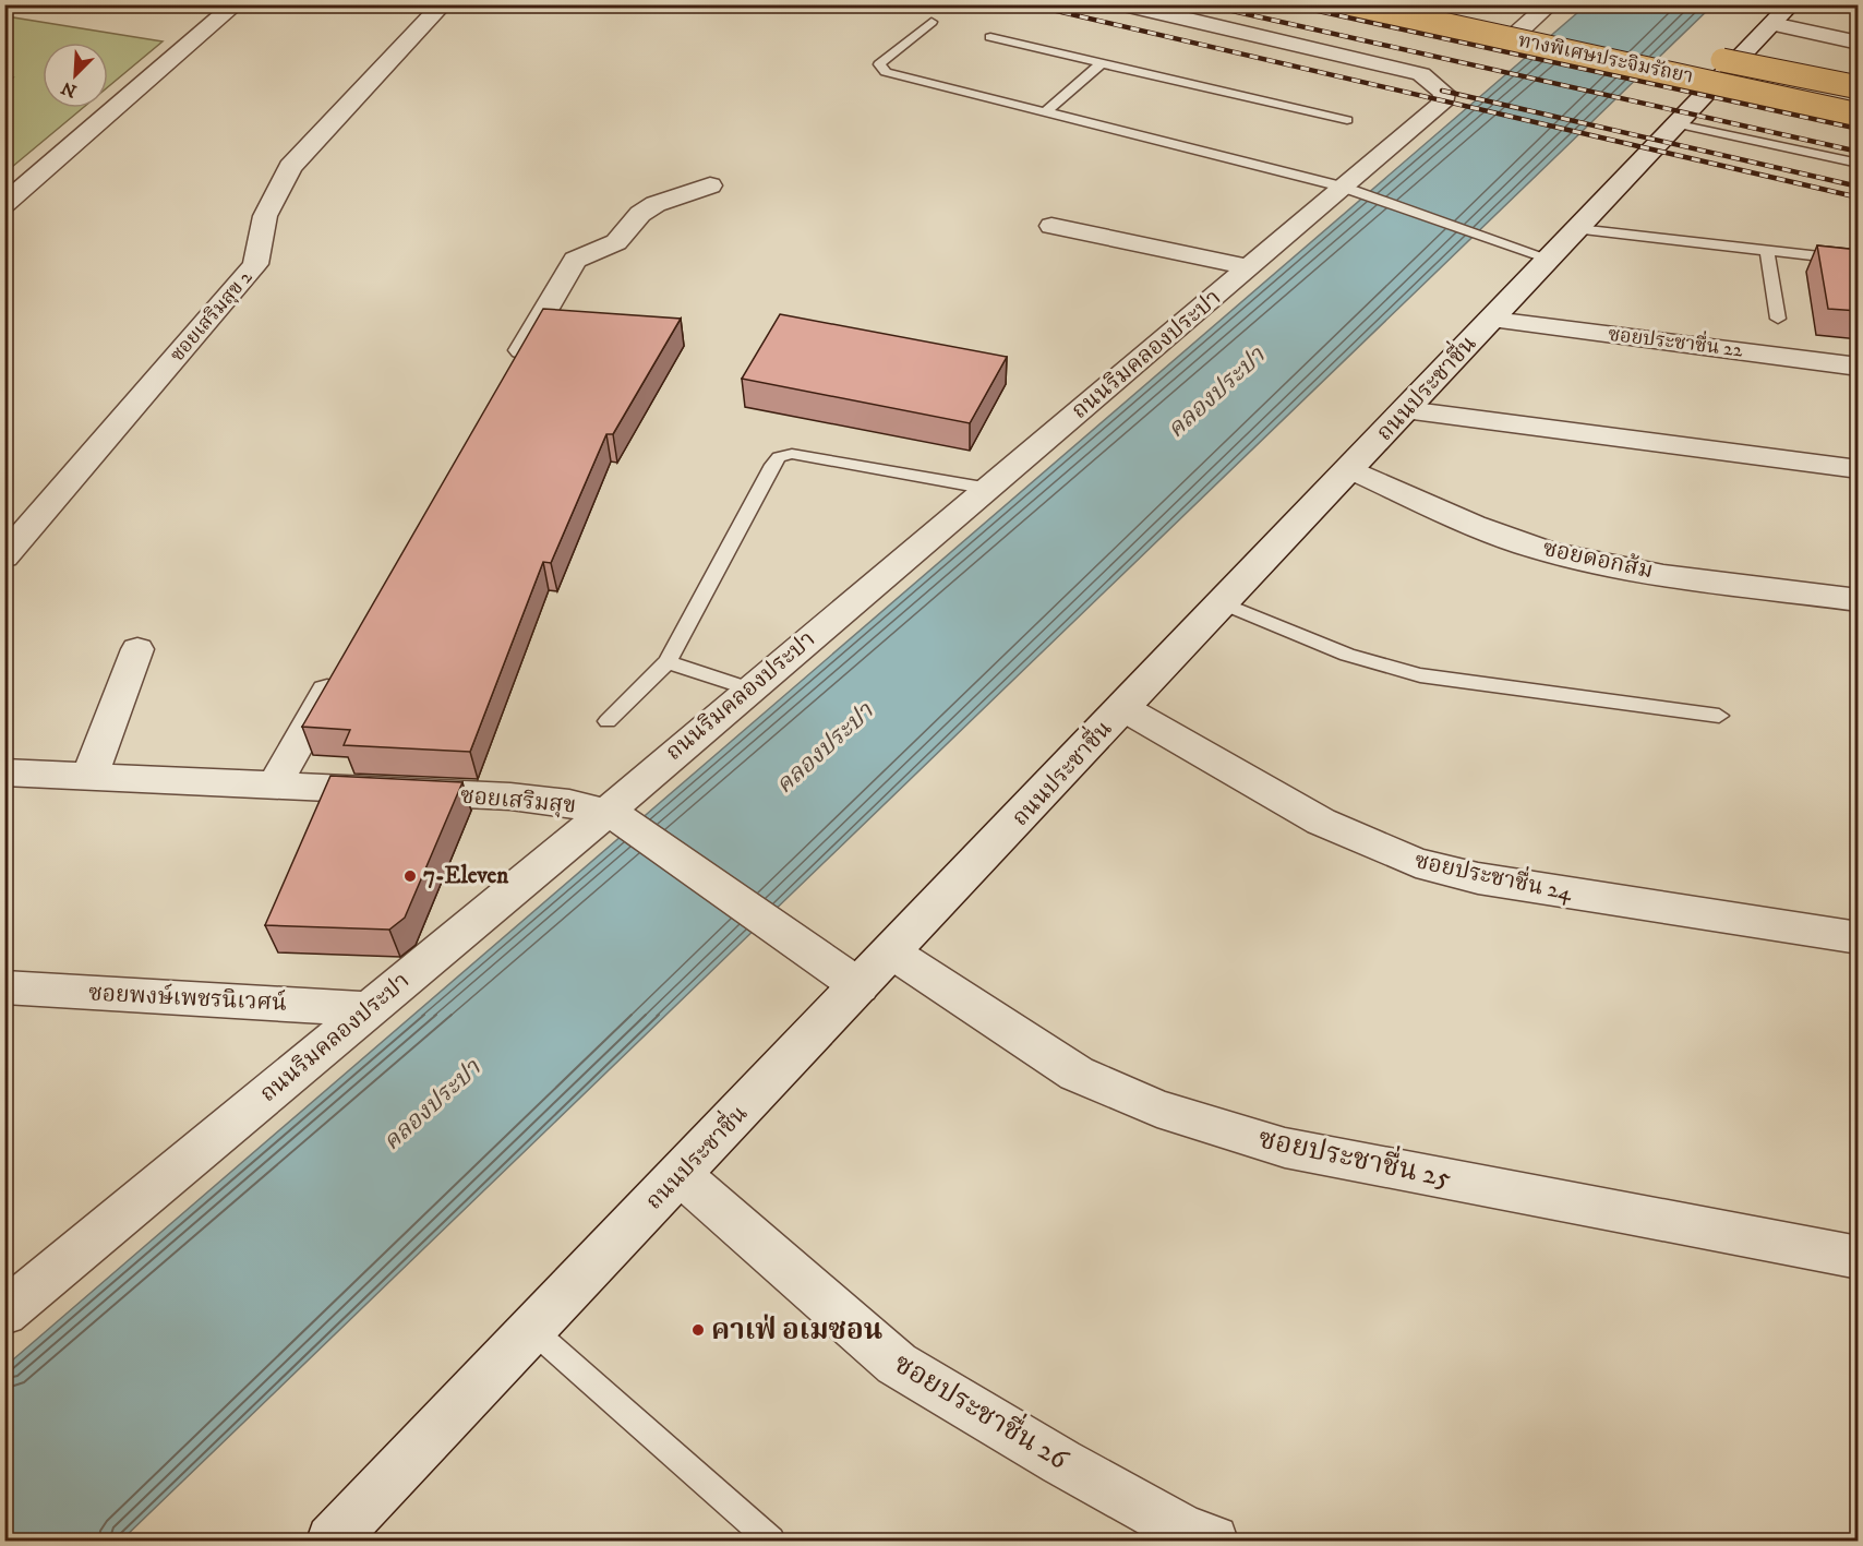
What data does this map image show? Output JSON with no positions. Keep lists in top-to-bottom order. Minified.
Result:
{"streets":{"highway":["ทางพิเศษประจิมรัถยา"],"street":["ซอยเสริมสุข 2","ซอยประชาชื่น 22","ถนนริมคลองประปา","ถนนประชาชื่น","ซอยดอกส้ม","ซอยเสริมสุข","ซอยประชาชื่น 24","ซอยพงษ์เพชรนิเวศน์","ซอยประชาชื่น 25","ซอยประชาชื่น 26"]},"crossings":[["ซอยประชาชื่น 22","ถนนประชาชื่น"],["ถนนริมคลองประปา","ซอยเสริมสุข"],["ถนนริมคลองประปา","ซอยพงษ์เพชรนิเวศน์"],["ถนนประชาชื่น","ซอยดอกส้ม"],["ถนนประชาชื่น","ซอยเสริมสุข"],["ถนนประชาชื่น","ซอยประชาชื่น 24"],["ถนนประชาชื่น","ซอยประชาชื่น 25"],["ถนนประชาชื่น","ซอยประชาชื่น 26"]],"water":["คลองประปา"],"places":["7-Eleven","คาเฟ่ อเมซอน"],"north":"bottom left"}
